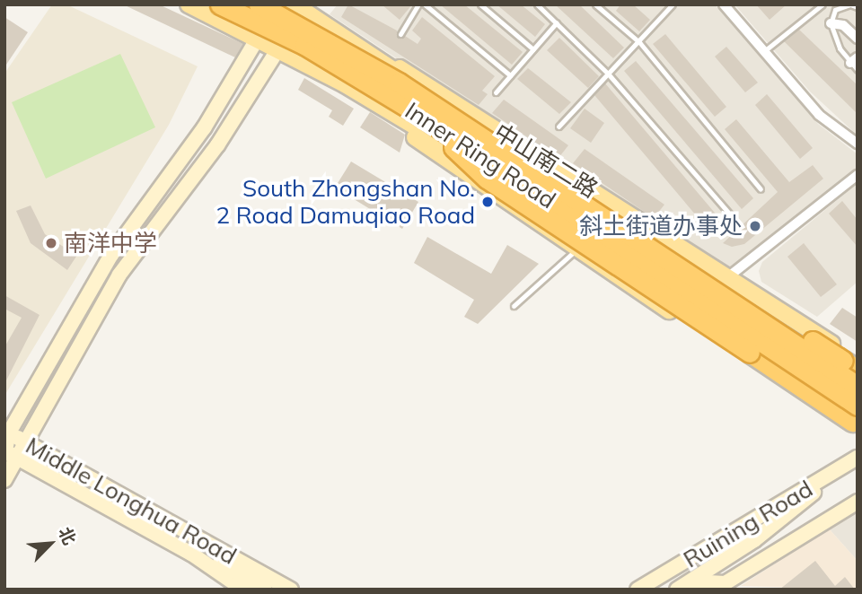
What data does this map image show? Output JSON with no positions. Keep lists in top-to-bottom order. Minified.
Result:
{"streets":{"highway":["Inner Ring Road"],"main road":["中山南二路","Middle Longhua Road","Ruining Road"]},"places":["South Zhongshan No. 2 Road Damuqiao Road","斜土街道办事处","南洋中学"],"north":"top right"}
